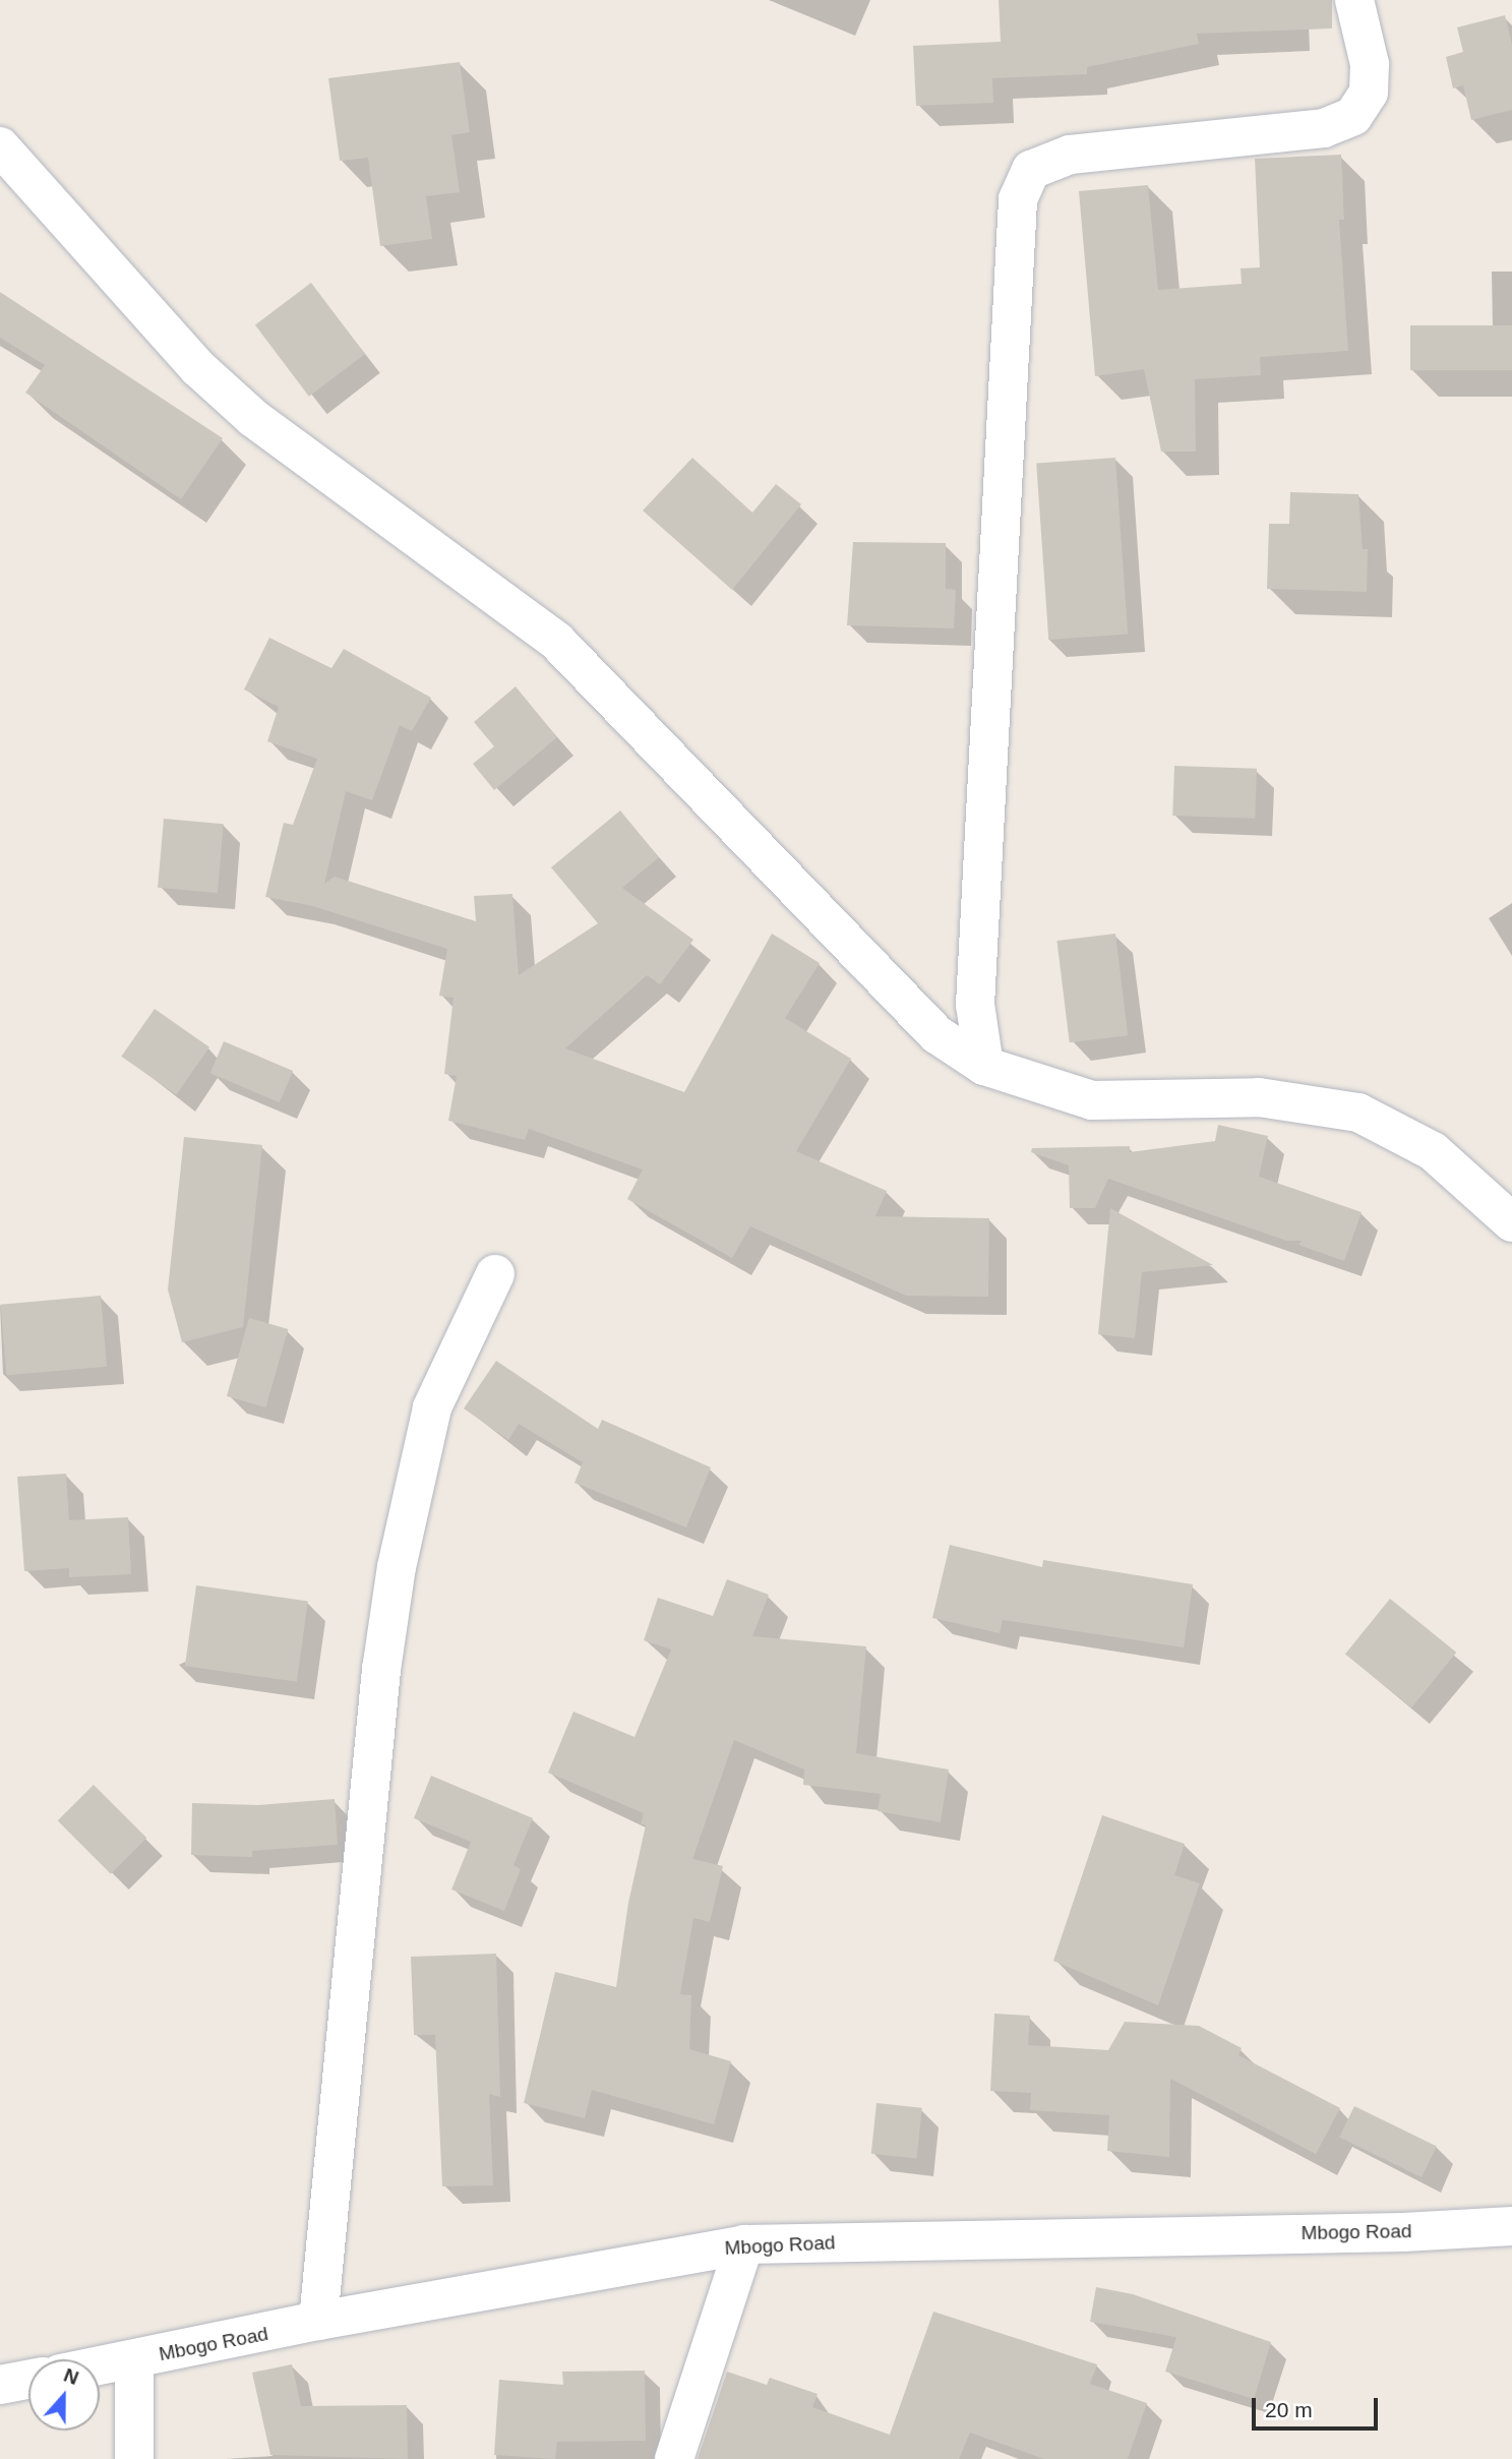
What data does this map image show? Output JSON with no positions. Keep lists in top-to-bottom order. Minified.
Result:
{"streets":{"street":["Mbogo Road"]},"scale_bar":"20 m","north":"top"}
